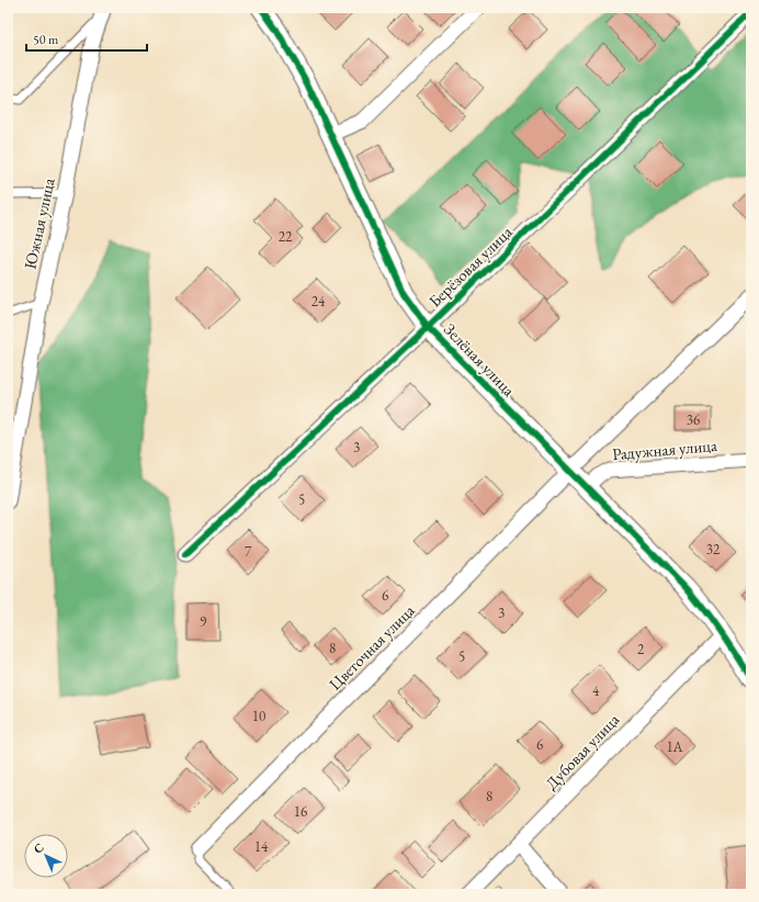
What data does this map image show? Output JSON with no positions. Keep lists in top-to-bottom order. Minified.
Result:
{"streets":{"street":["Южная улица","Берёзовая улица","Зелёная улица","Радужная улица","Цветочная улица","Дубовая улица"]},"crossings":[["Берёзовая улица","Зелёная улица"],["Зелёная улица","Радужная улица"],["Зелёная улица","Цветочная улица"],["Зелёная улица","Дубовая улица"]],"house_numbers":["22","24","36","3","5","32","7","6","3","9","8","2","5","4","10","6","1А","8","16","14"],"scale_bar":"50 m","north":"top left"}
